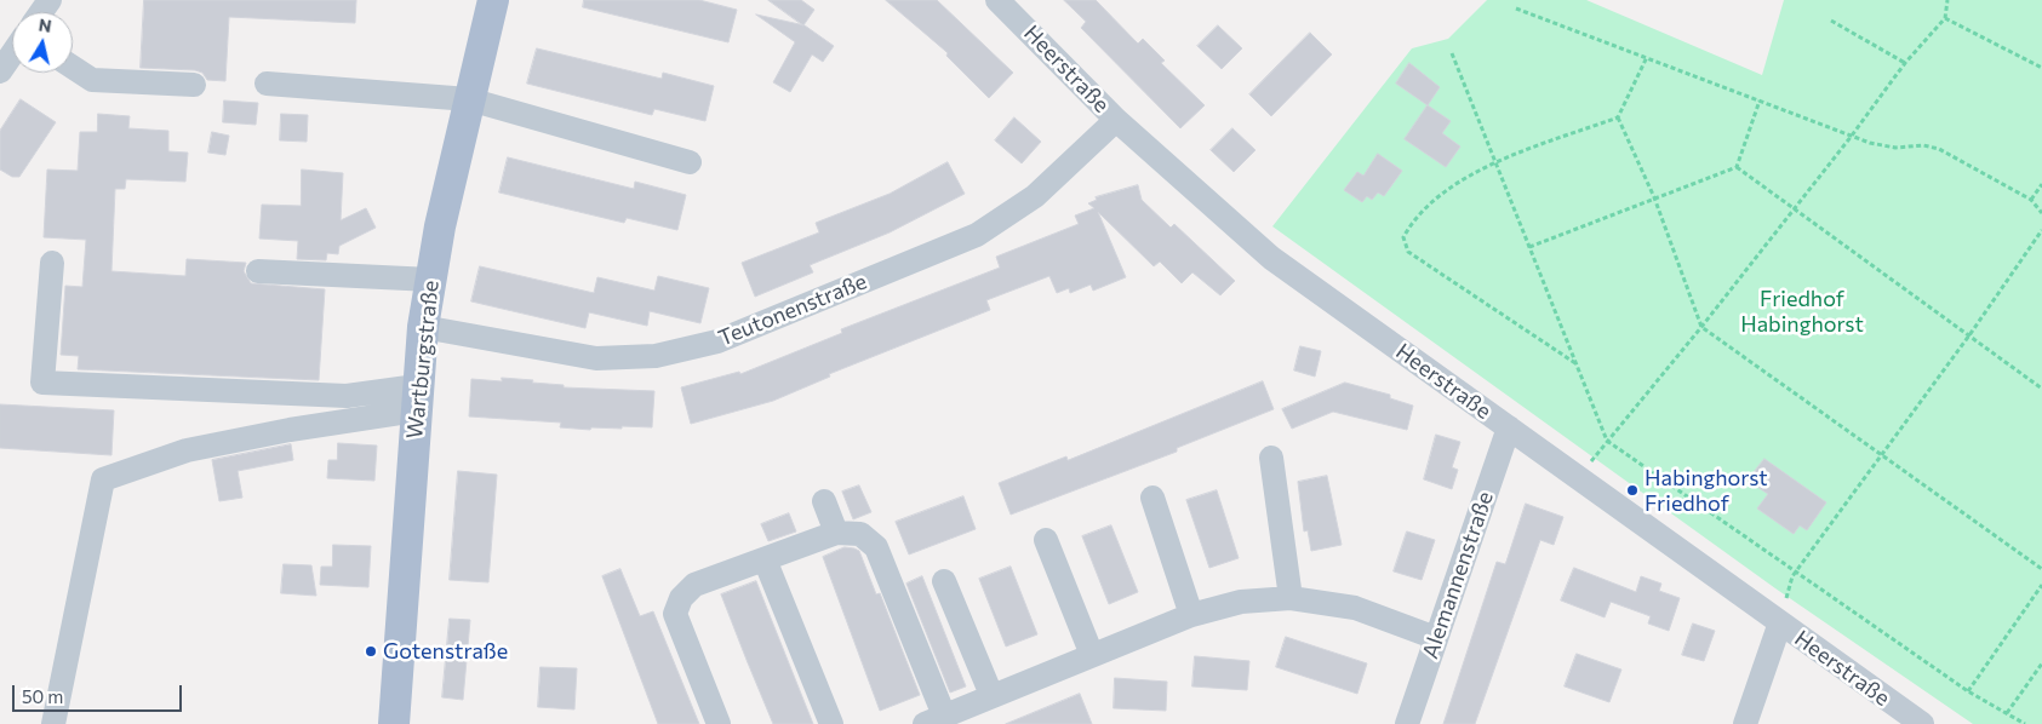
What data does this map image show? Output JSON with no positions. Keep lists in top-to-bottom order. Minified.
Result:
{"streets":{"main road":["Wartburgstraße"],"street":["Heerstraße","Teutonenstraße","Alemannenstraße"]},"crossings":[["Heerstraße","Teutonenstraße"],["Heerstraße","Alemannenstraße"],["Teutonenstraße","Wartburgstraße"]],"parks":["Friedhof Habinghorst"],"places":["Habinghorst Friedhof","Gotenstraße"],"scale_bar":"50 m","north":"top"}
